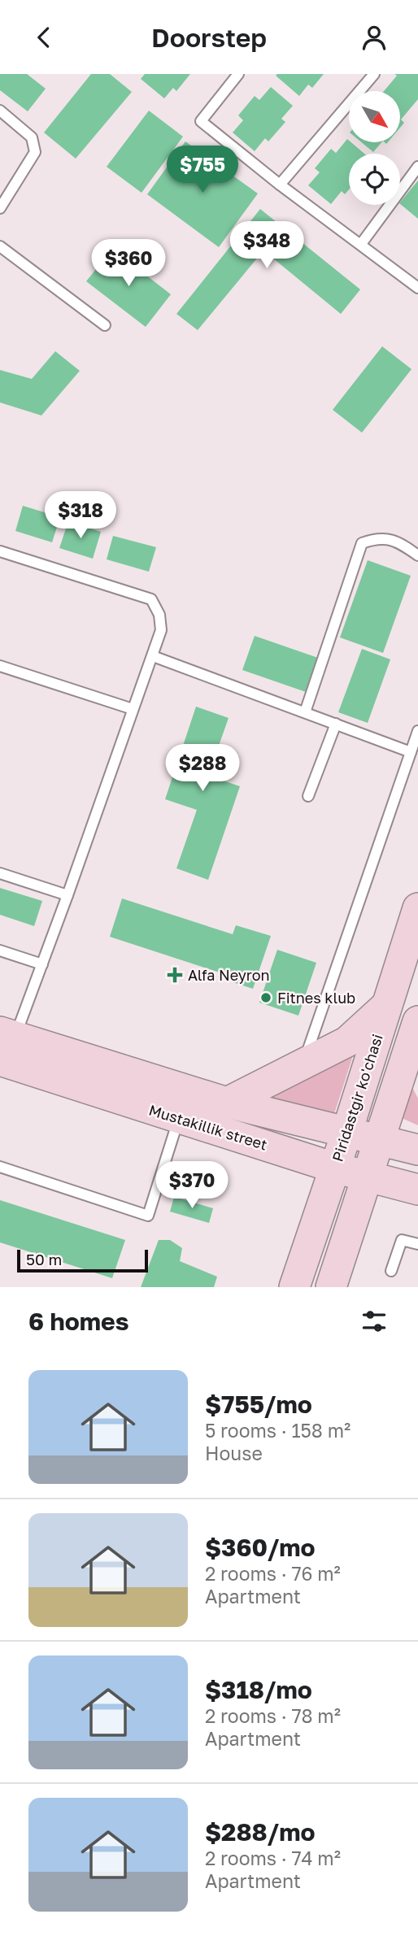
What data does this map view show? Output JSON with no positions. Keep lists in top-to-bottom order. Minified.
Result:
{"streets":{"main road":["Piridastgir ko'chasi","Mustakillik street"]},"crossings":[["Piridastgir ko'chasi","Mustakillik street"]],"places":{"health":["Alfa Neyron"],"other":["Fitnes klub"]},"scale_bar":"50 m","north":"bottom right","page":{"header":"Doorstep","price":["$755","$348","$360","$318","$288","$370"],"scale":"50 m","heading":"6 homes","list":[{"name":"$755/mo","note":"5 rooms · 158 m² · House"},{"name":"$360/mo","note":"2 rooms · 76 m² · Apartment"},{"name":"$318/mo","note":"2 rooms · 78 m² · Apartment"},{"name":"$288/mo","note":"2 rooms · 74 m² · Apartment"}]}}
